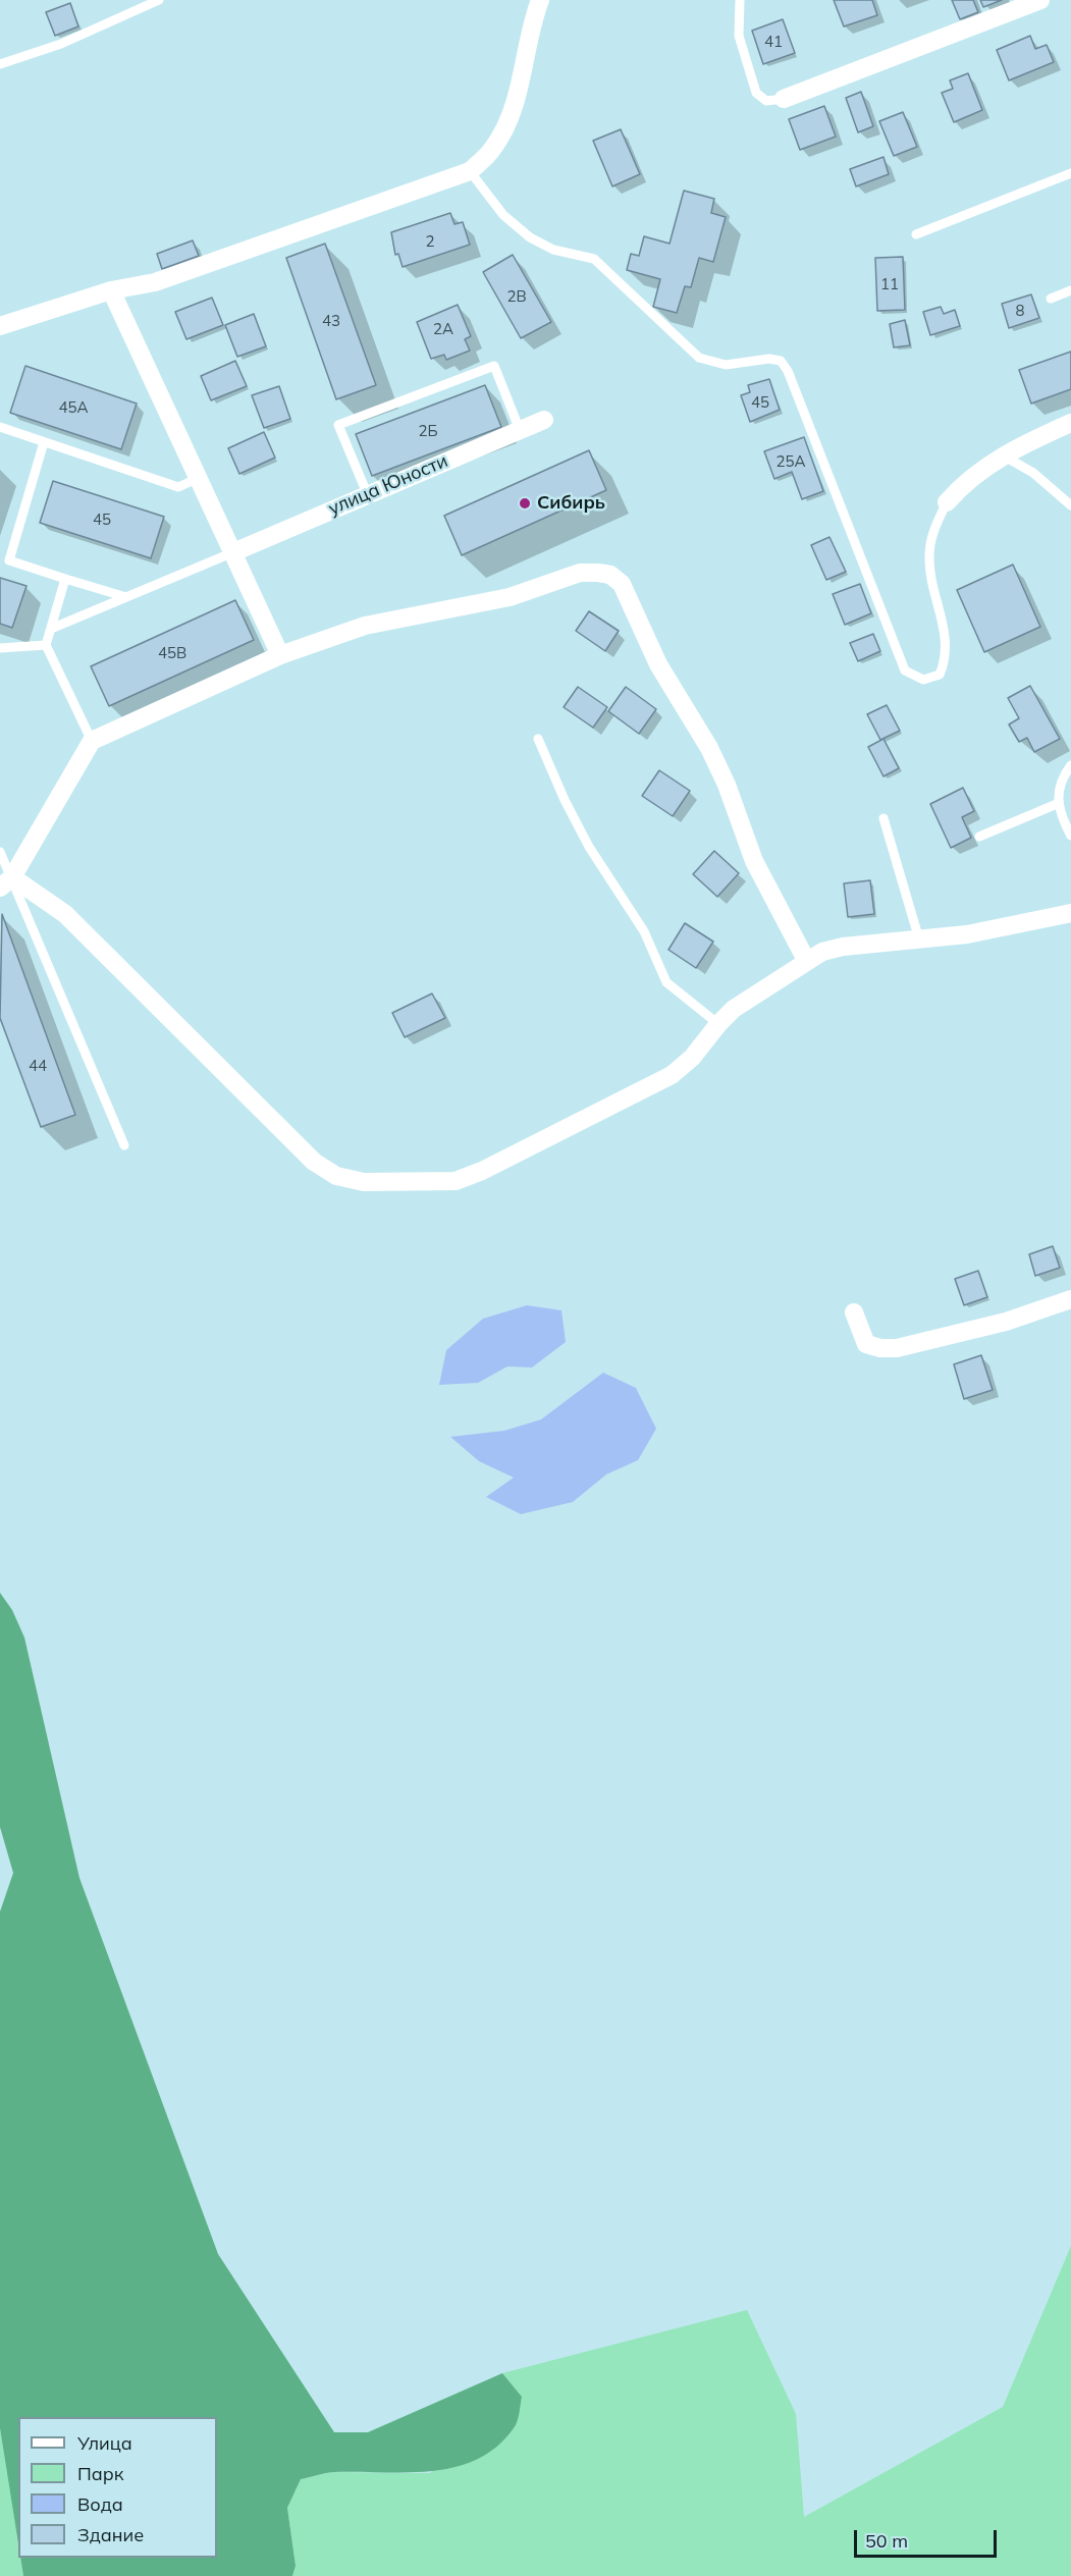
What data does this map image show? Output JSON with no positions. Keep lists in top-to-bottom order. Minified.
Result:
{"streets":{"street":["улица Юности"]},"places":["Сибирь"],"house_numbers":["41","2","11","2В","8","43","2А","45","45А","2Б","25А","45","45В","44"],"legend":["Улица","Парк","Вода","Здание"],"scale_bar":"50 m"}
